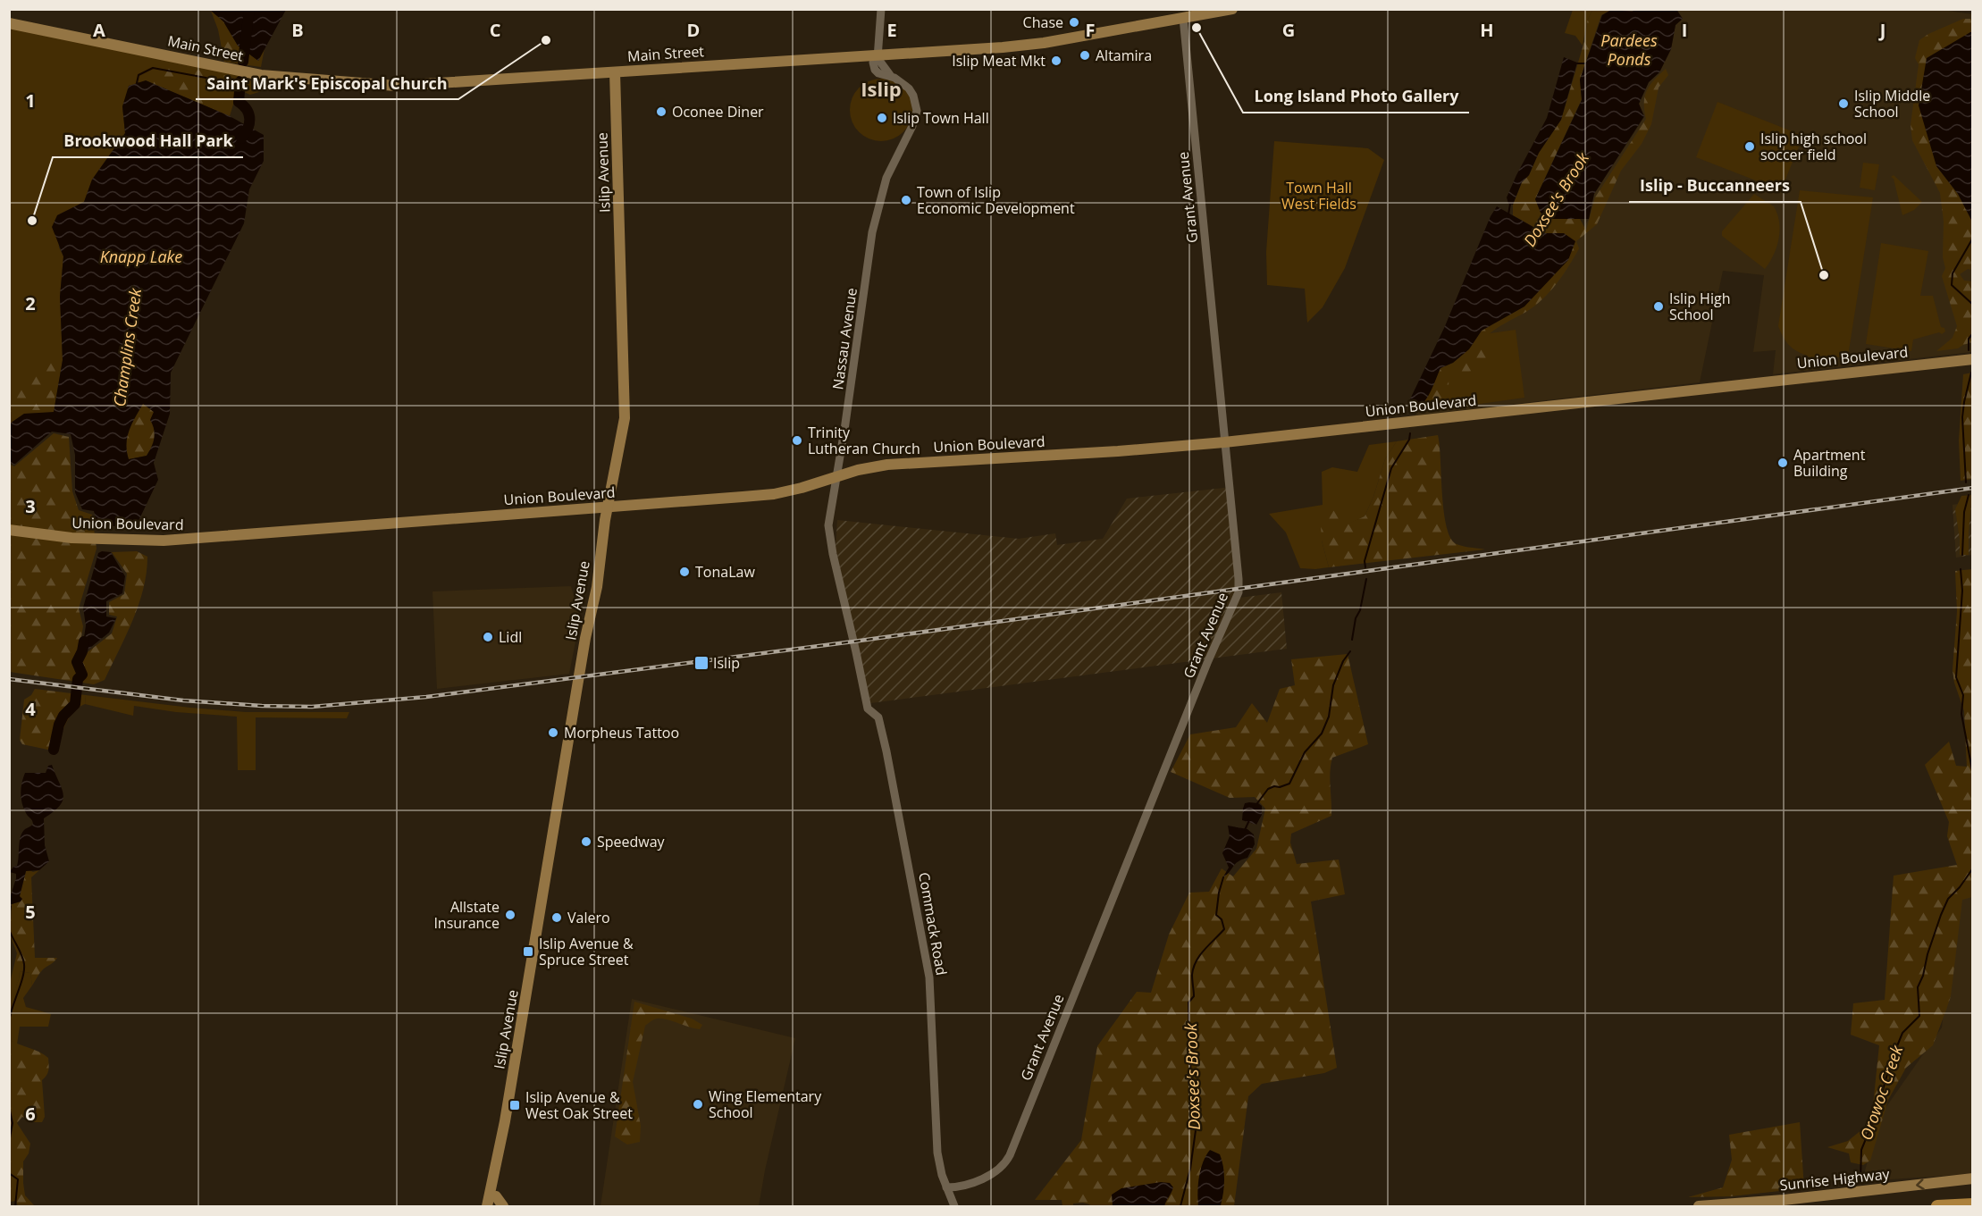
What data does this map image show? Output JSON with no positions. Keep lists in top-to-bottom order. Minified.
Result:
{"streets":{"main road":["Main Street","Islip Avenue","Union Boulevard","Sunrise Highway"],"street":["Grant Avenue","Nassau Avenue","Commack Road"]},"crossings":[["Main Street","Islip Avenue"],["Main Street","Grant Avenue"],["Main Street","Nassau Avenue"],["Islip Avenue","Union Boulevard"],["Grant Avenue","Union Boulevard"],["Grant Avenue","Commack Road"],["Nassau Avenue","Union Boulevard"],["Nassau Avenue","Commack Road"]],"one_way":["Sunrise Highway"],"districts":["Islip"],"water":["Pardees Ponds","Doxsee's Brook","Knapp Lake","Champlins Creek","Orowoc Creek"],"parks":["Town Hall West Fields"],"places":{"other":["Chase","Long Island Photo Gallery","Saint Mark's Episcopal Church","Altamira","Islip Meat Mkt","Islip Middle School","Oconee Diner","Islip Town Hall","Islip high school soccer field","Town of Islip Economic Development","Brookwood Hall Park","Islip - Buccanneers","Islip High School","Trinity Lutheran Church","Apartment Building","TonaLaw","Lidl","Morpheus Tattoo","Speedway","Allstate Insurance","Valero","Wing Elementary School"],"transit":["Islip","Islip Avenue & Spruce Street","Islip Avenue & West Oak Street"]},"grid":{"columns":["A","B","C","D","E","F","G","H","I","J"],"rows":["1","2","3","4","5","6"]}}
